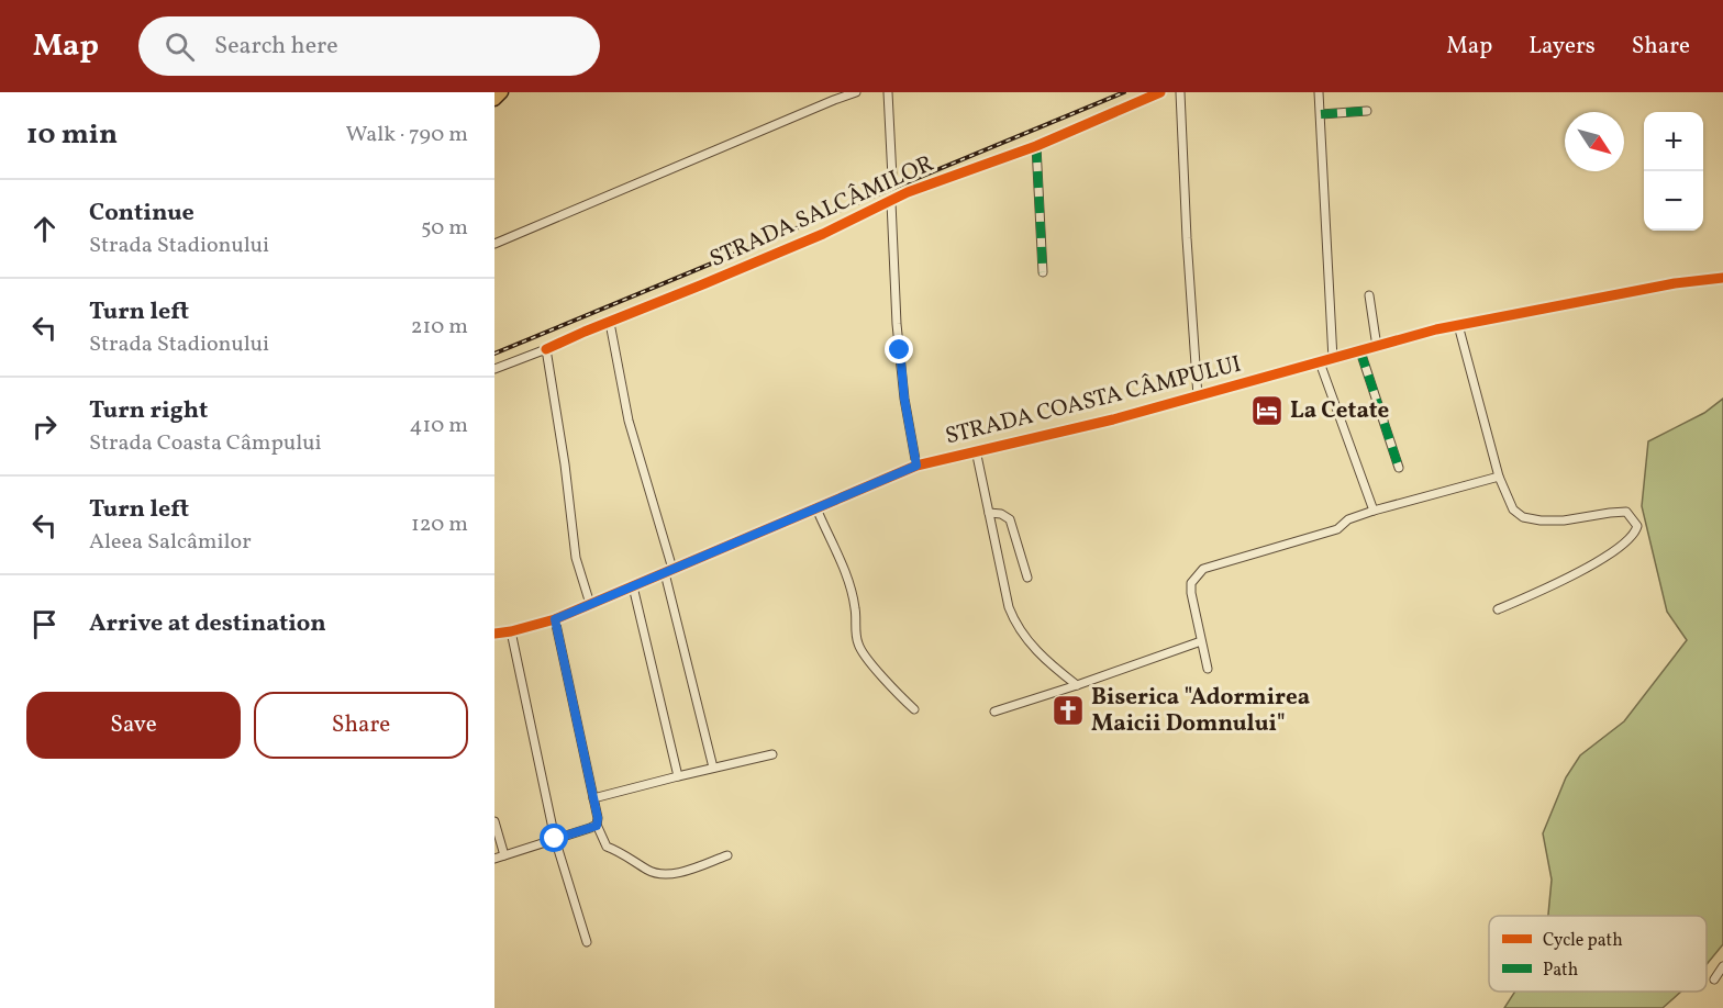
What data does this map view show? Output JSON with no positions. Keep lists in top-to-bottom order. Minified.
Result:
{"streets":{"street":["STRADA SALCÂMILOR","STRADA COASTA CÂMPULUI"]},"places":{"hotel":["La Cetate"],"church":["Biserica \"Adormirea Maicii Domnului\""]},"legend":["Cycle path","Path"],"north":"bottom right","page":{"header":"Map","search":"Search here","nav":["Map","Layers","Share"],"heading":["10 min","Walk · 790 m"],"map_buttons":["+","−"],"list":[["Continue","Strada Stadionului","50 m"],["Turn left","Strada Stadionului","210 m"],["Turn right","Strada Coasta Câmpului","410 m"],["Turn left","Aleea Salcâmilor","120 m"],"Arrive at destination"],"buttons":["Save","Share"]}}
